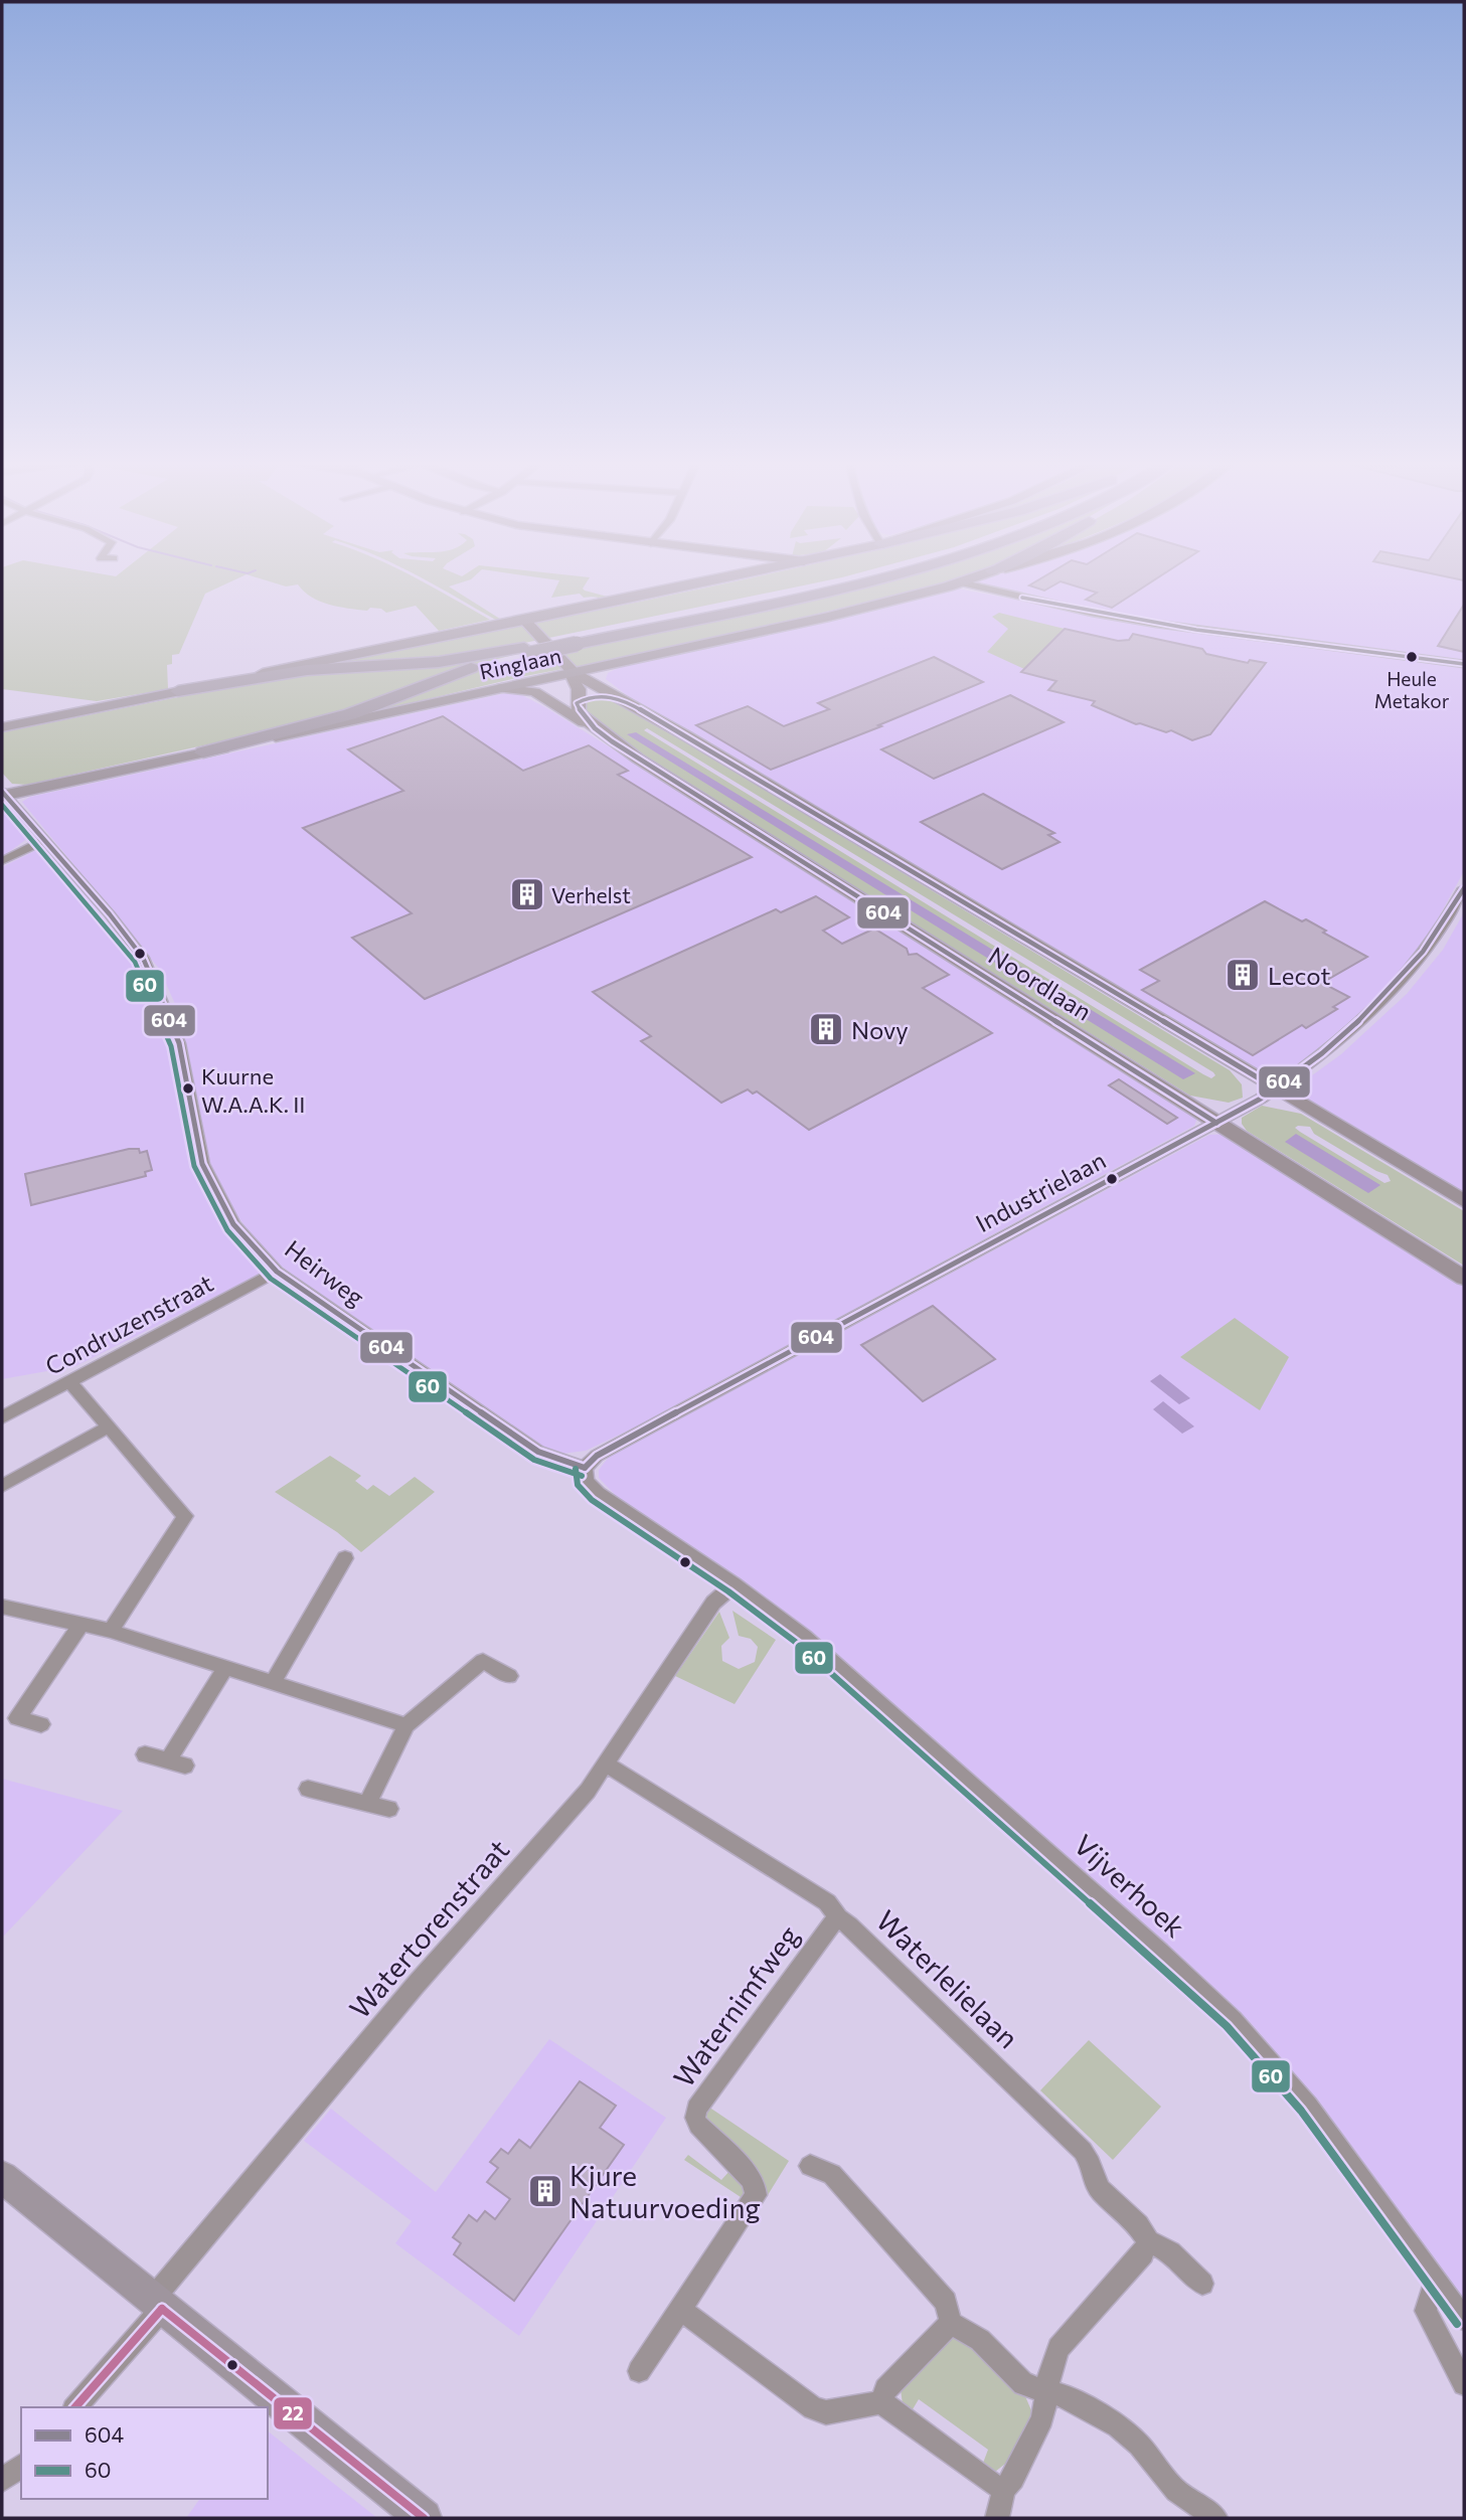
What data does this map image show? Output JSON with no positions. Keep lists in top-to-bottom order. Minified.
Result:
{"streets":{"main road":["Ringlaan"],"street":["Noordlaan","Industrielaan","Heirweg","Condruzenstraat","Vijverhoek","Watertorenstraat","Waterlelielaan","Waternimfweg"]},"crossings":[["Ringlaan","Noordlaan"],["Ringlaan","Heirweg"],["Noordlaan","Industrielaan"],["Industrielaan","Heirweg"],["Heirweg","Condruzenstraat"],["Vijverhoek","Watertorenstraat"],["Watertorenstraat","Waterlelielaan"],["Waterlelielaan","Waternimfweg"]],"places":{"other":["Heule Metakor","Kuurne W.A.A.K. II"],"building":["Verhelst","Lecot","Novy","Kjure Natuurvoeding"]},"lines":["transit line 604","transit line 60","transit line 22"],"legend":["604","60"]}
